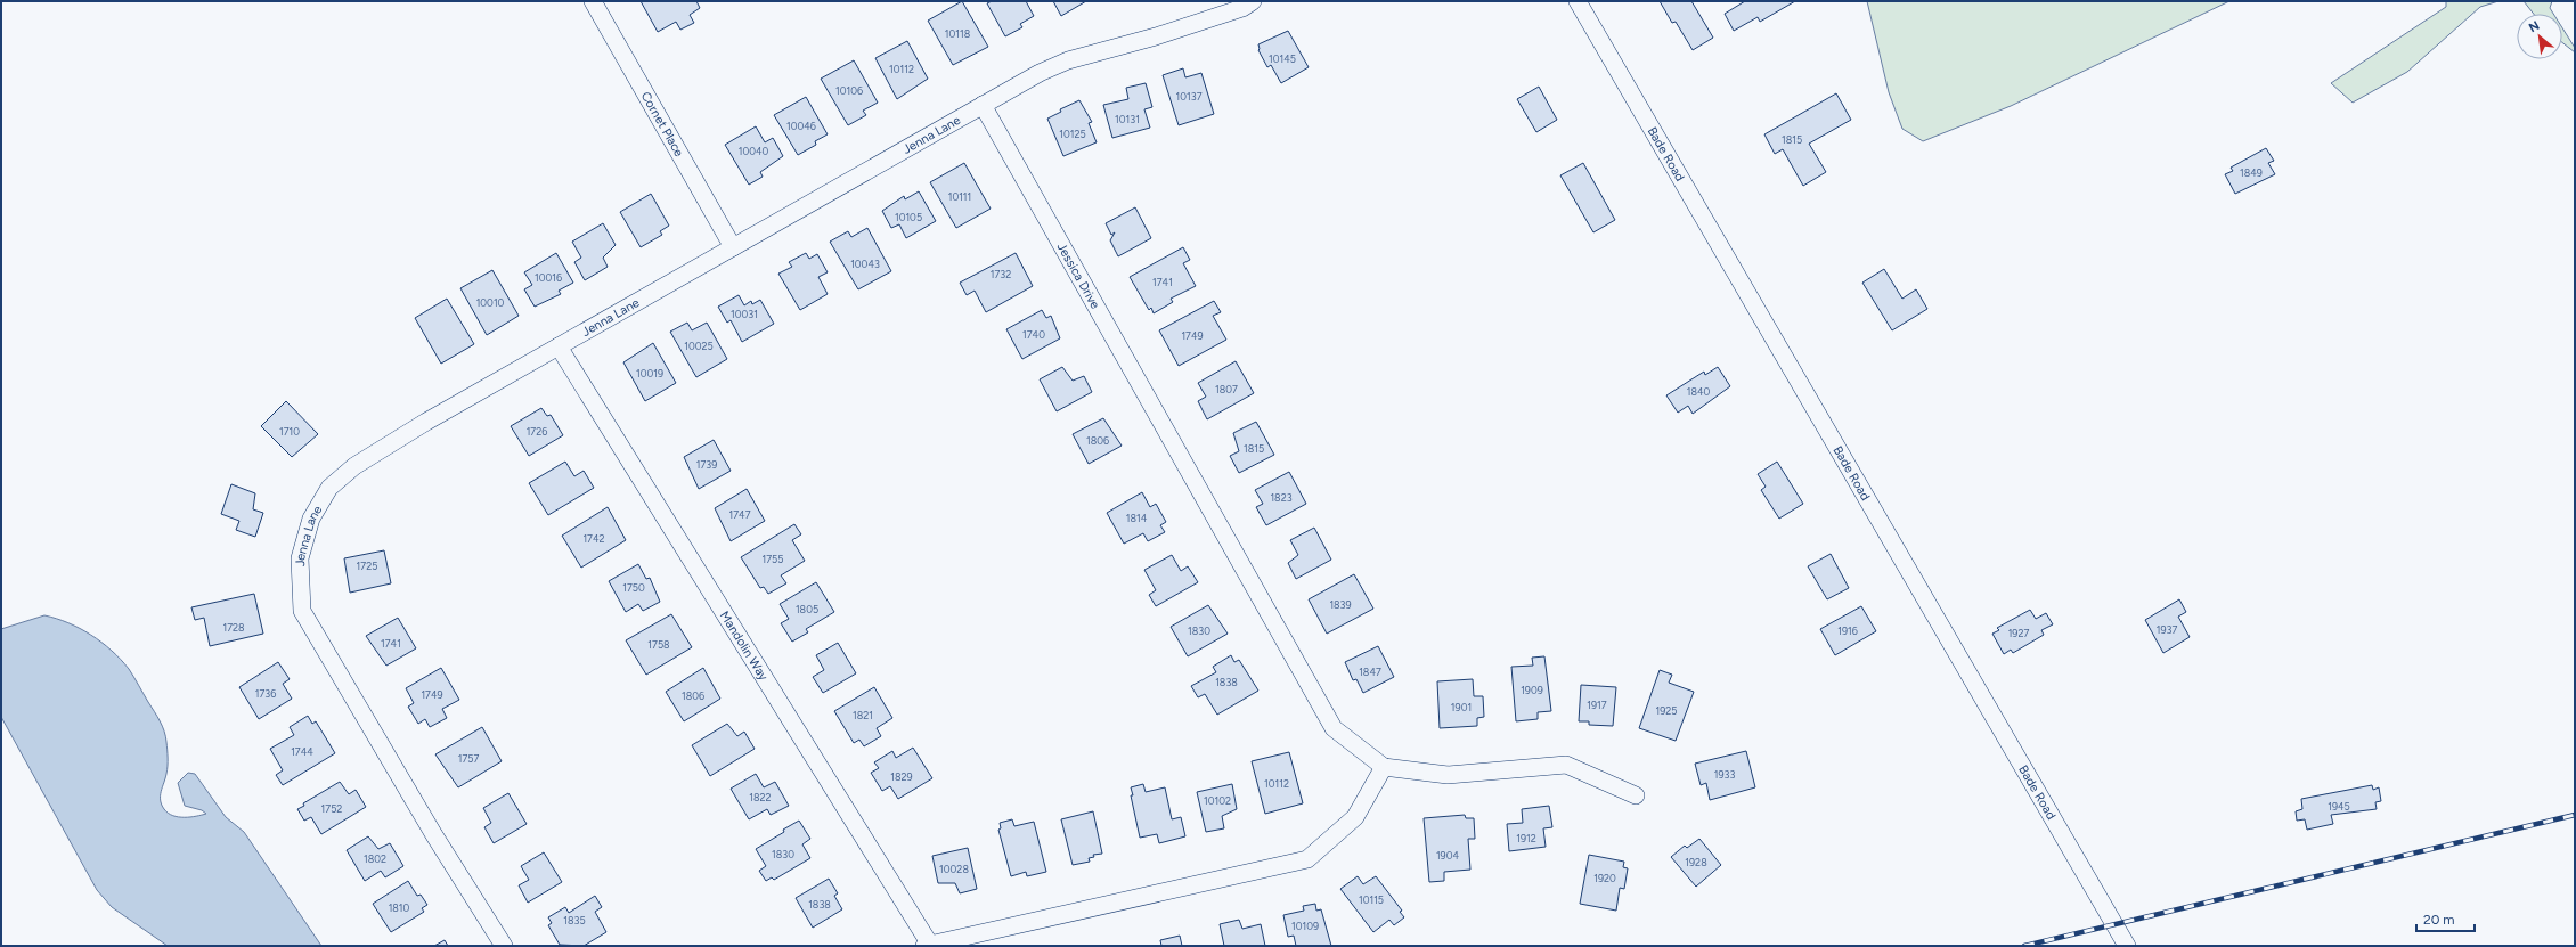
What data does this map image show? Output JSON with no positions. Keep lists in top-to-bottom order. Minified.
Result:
{"streets":{"street":["Cornet Place","Jenna Lane","Bade Road","Jessica Drive","Mandolin Way"]},"crossings":[["Cornet Place","Jenna Lane"],["Jenna Lane","Jessica Drive"],["Jenna Lane","Mandolin Way"]],"house_numbers":["10118","10145","10112","10106","10137","10131","10046","10125","1815","10040","1849","10111","10105","10043","1732","10016","1741","10010","10031","1740","1749","10025","10019","1807","1840","1710","1726","1806","1815","1739","1823","1747","1814","1742","1755","1725","1750","1839","1805","1728","1937","1830","1916","1927","1741","1758","1847","1838","1909","1736","1749","1806","1917","1901","1925","1821","1744","1757","1933","1829","10112","1822","10102","1945","1752","1912","1830","1904","1802","1928","10028","1920","10115","1838","1810","1835","10109"],"scale_bar":"20 m","north":"top left"}
